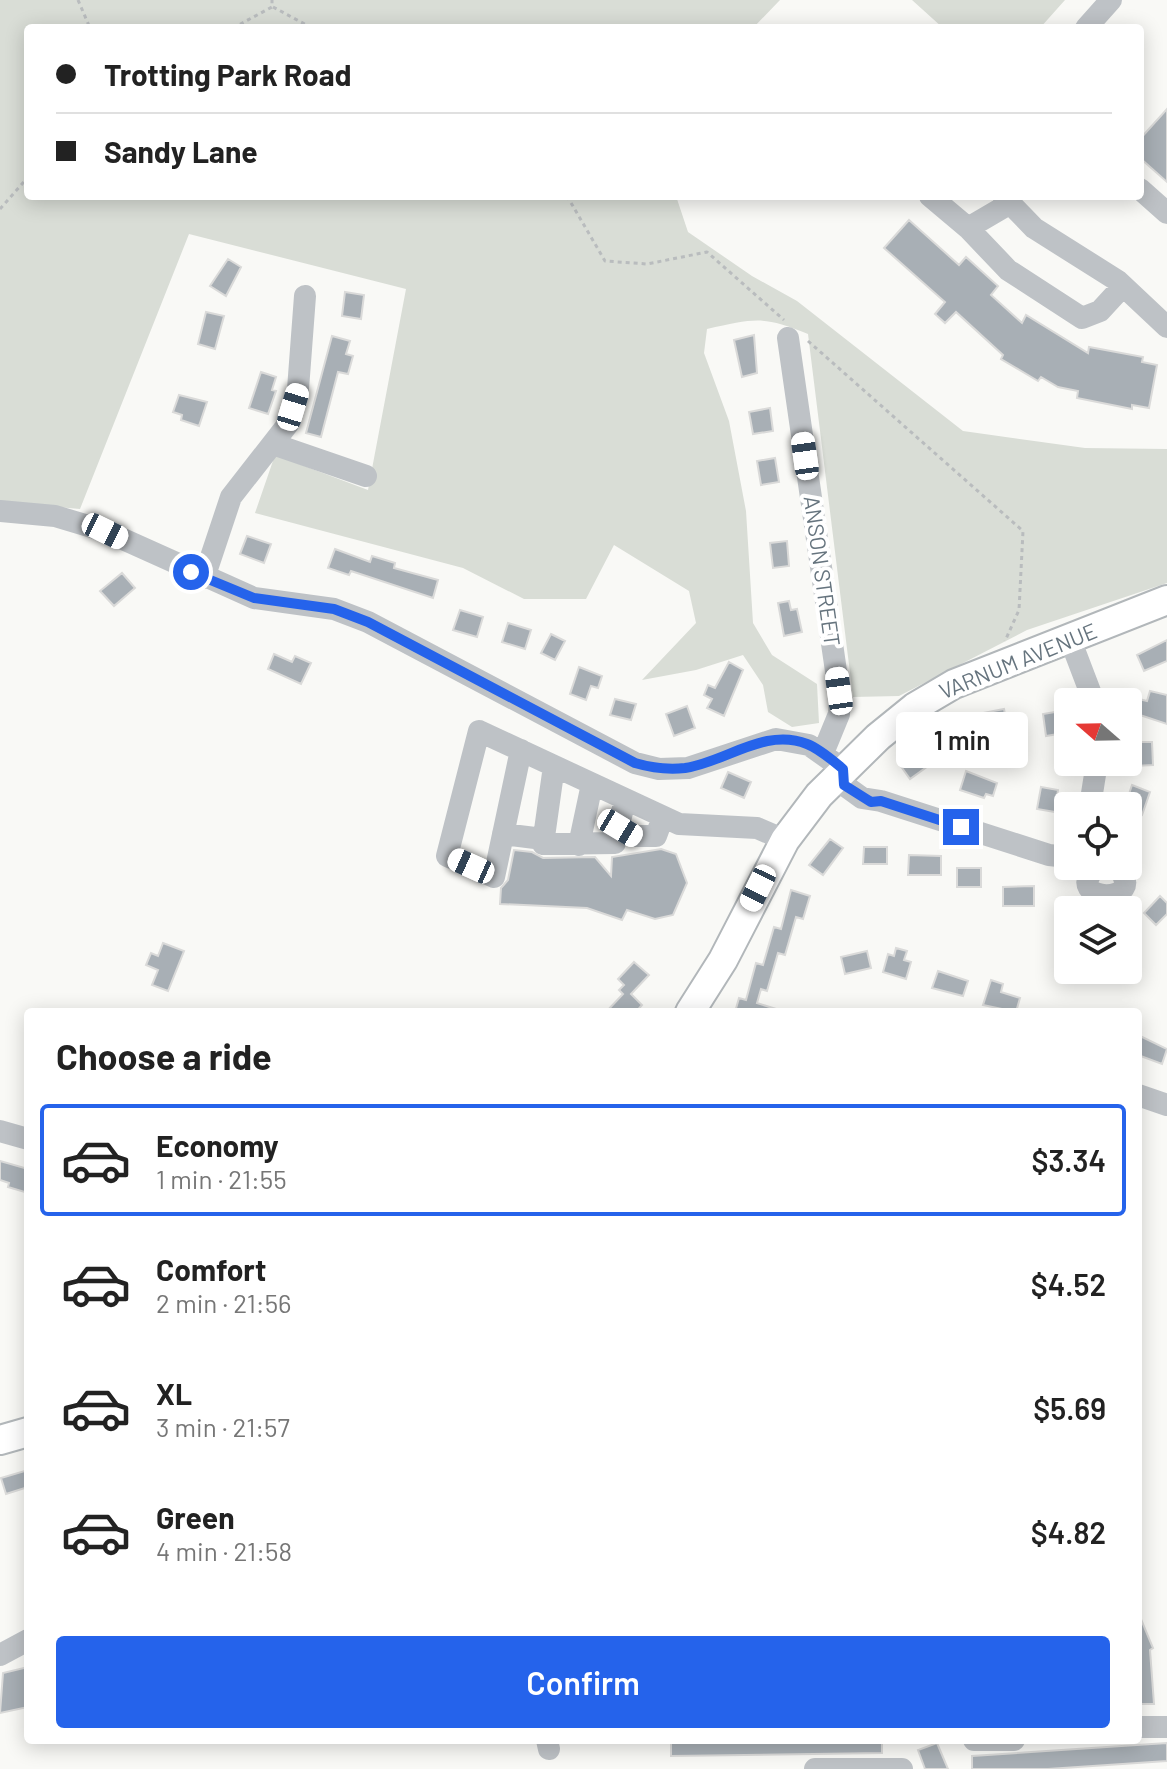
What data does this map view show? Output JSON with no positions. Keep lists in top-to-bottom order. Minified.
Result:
{"streets":{"main road":["VARNUM AVENUE"],"street":["ANSON STREET"]},"crossings":[["ANSON STREET","VARNUM AVENUE"]],"north":"left","page":{"banner":["Trotting Park Road","Sandy Lane"],"bubble":"1 min","heading":"Choose a ride","list":[{"name":"Economy","note":"1 min · 21:55","value":"$3.34"},{"name":"Comfort","note":"2 min · 21:56","value":"$4.52"},{"name":"XL","note":"3 min · 21:57","value":"$5.69"},{"name":"Green","note":"4 min · 21:58","value":"$4.82"}],"buttons":"Confirm"}}
